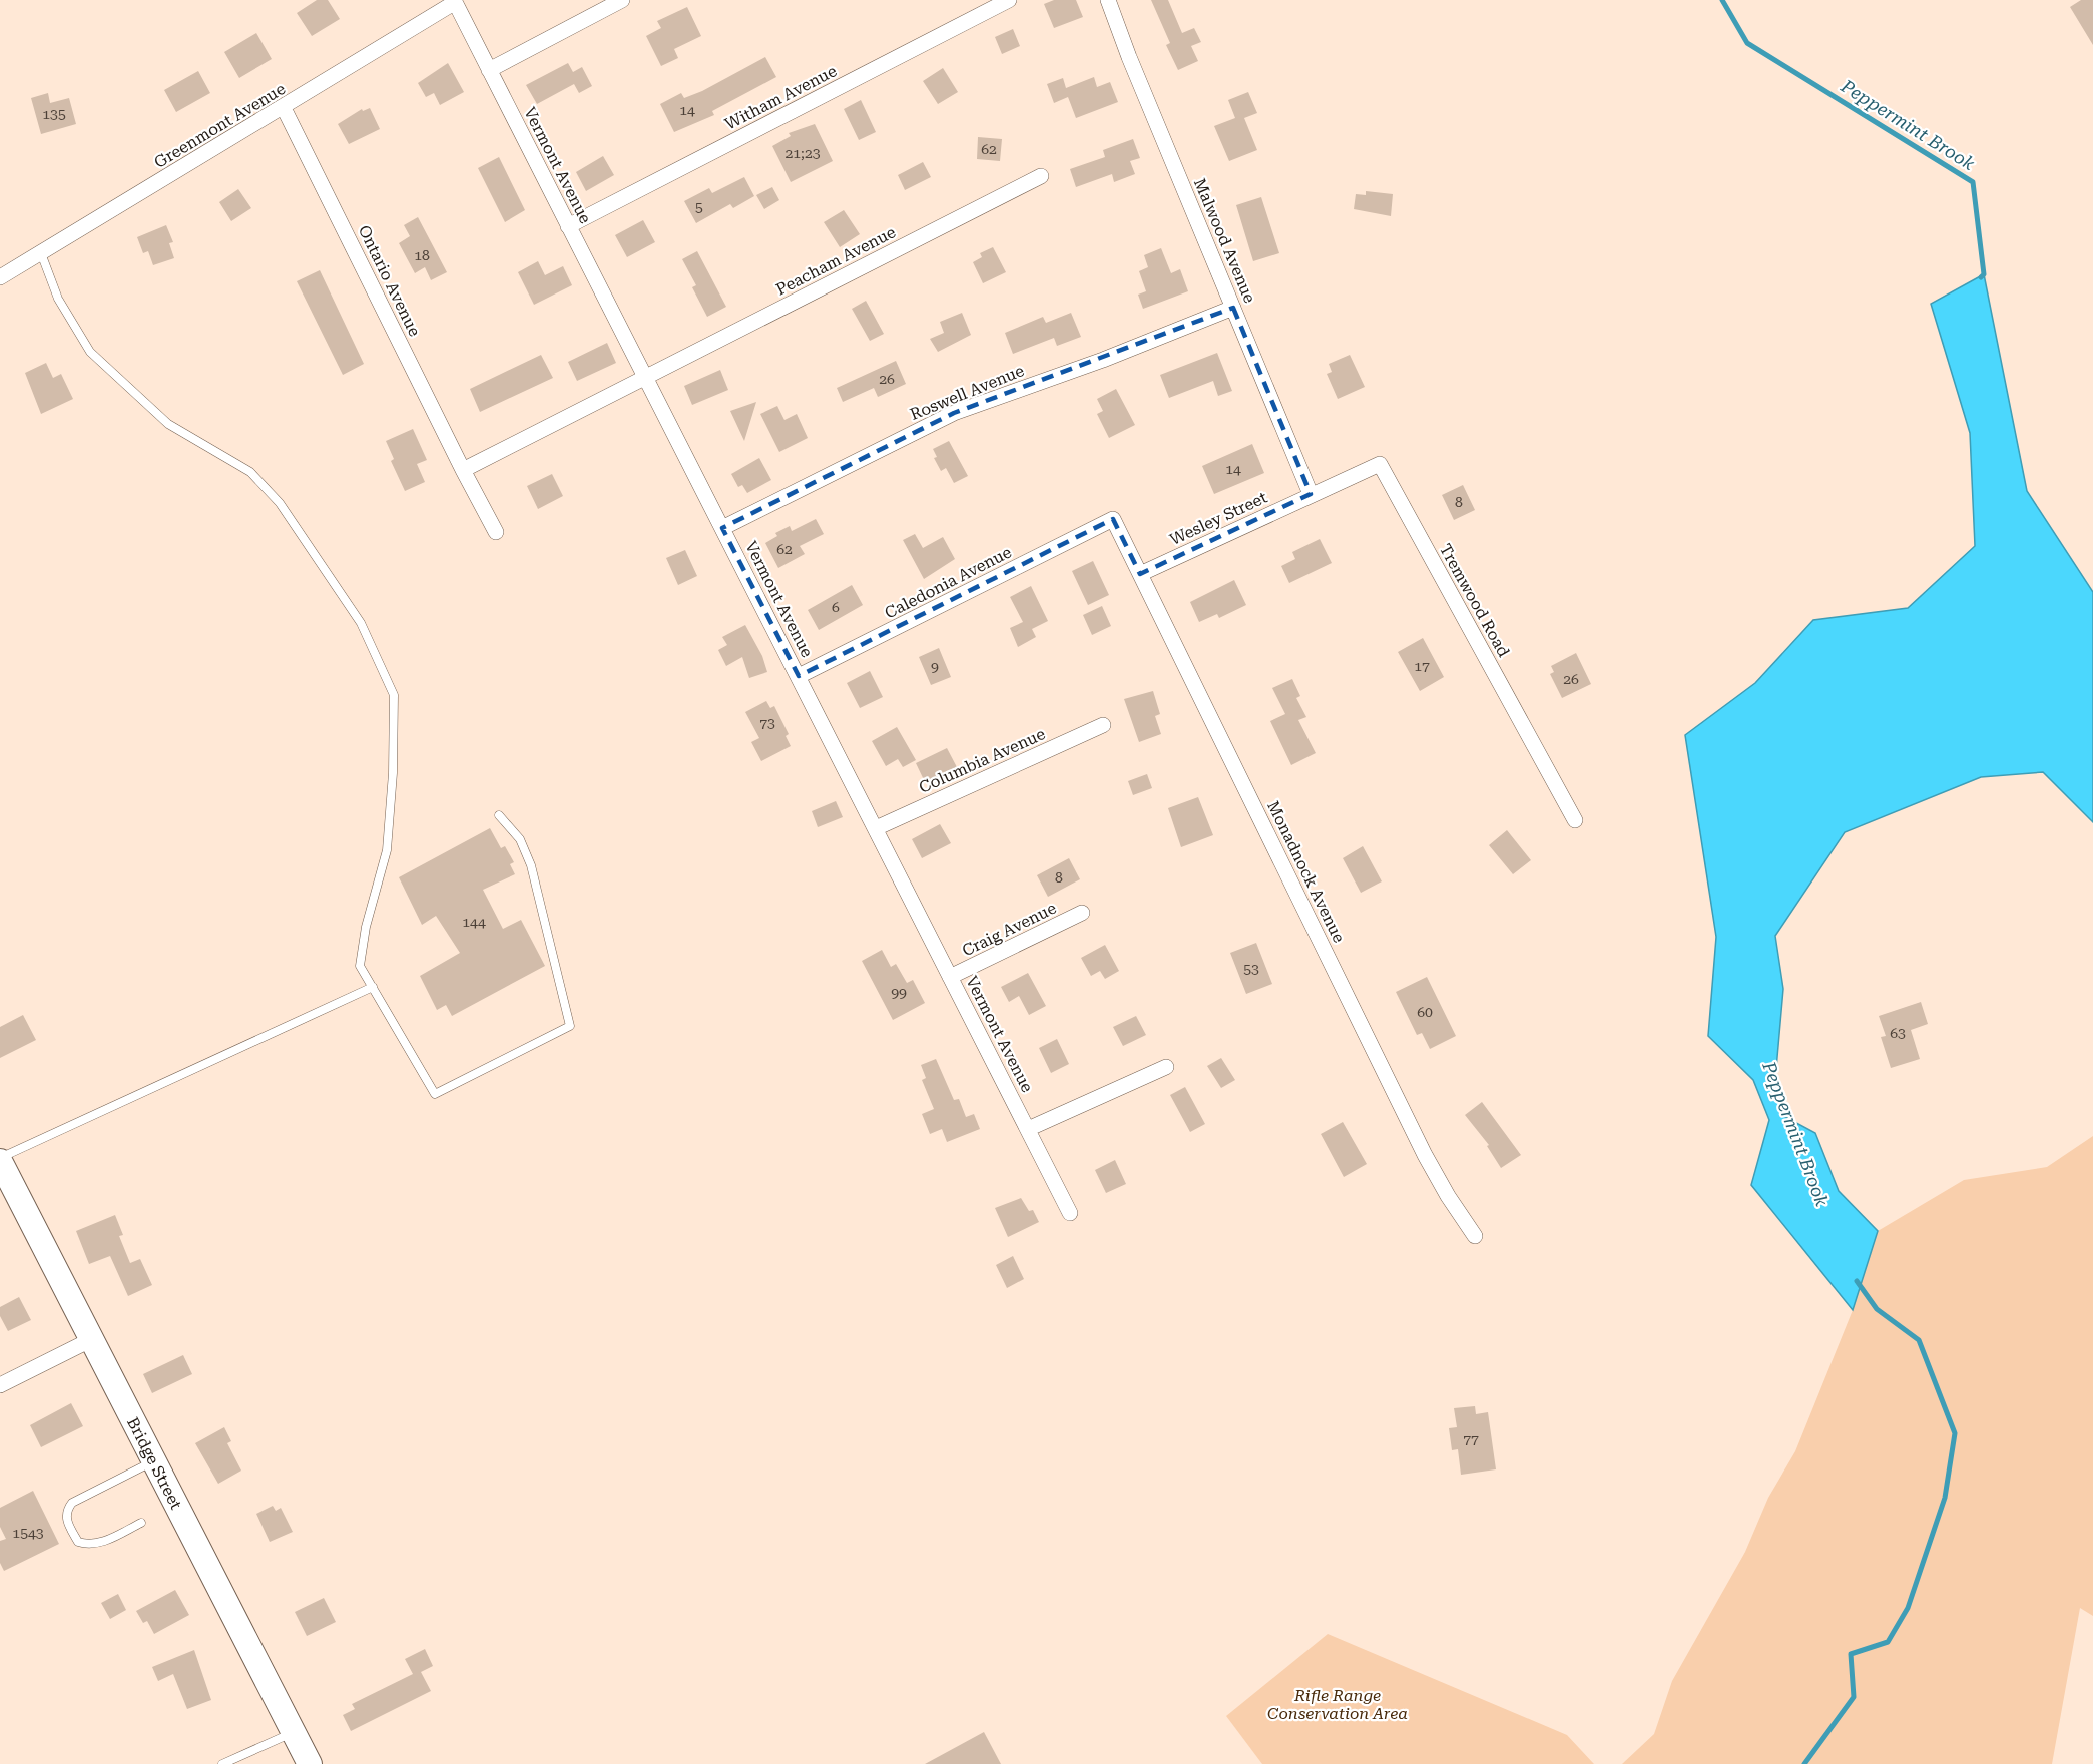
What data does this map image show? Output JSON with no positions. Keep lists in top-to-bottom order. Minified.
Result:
{"streets":{"main road":["Bridge Street"],"street":["Witham Avenue","Greenmont Avenue","Vermont Avenue","Malwood Avenue","Peacham Avenue","Ontario Avenue","Roswell Avenue","Wesley Street","Caledonia Avenue","Tremwood Road","Columbia Avenue","Monadnock Avenue","Craig Avenue"]},"crossings":[["Witham Avenue","Vermont Avenue"],["Greenmont Avenue","Vermont Avenue"],["Greenmont Avenue","Ontario Avenue"],["Vermont Avenue","Peacham Avenue"],["Vermont Avenue","Roswell Avenue"],["Vermont Avenue","Caledonia Avenue"],["Vermont Avenue","Columbia Avenue"],["Vermont Avenue","Craig Avenue"],["Malwood Avenue","Roswell Avenue"],["Malwood Avenue","Wesley Street"],["Malwood Avenue","Tremwood Road"],["Wesley Street","Tremwood Road"],["Wesley Street","Monadnock Avenue"],["Caledonia Avenue","Monadnock Avenue"]],"water":["Peppermint Brook"],"parks":["Rifle Range Conservation Area"],"house_numbers":["14","135","62","21;23","5","18","26","14","8","62","6","17","9","26","73","8","144","53","99","60","63","77","1543"]}
